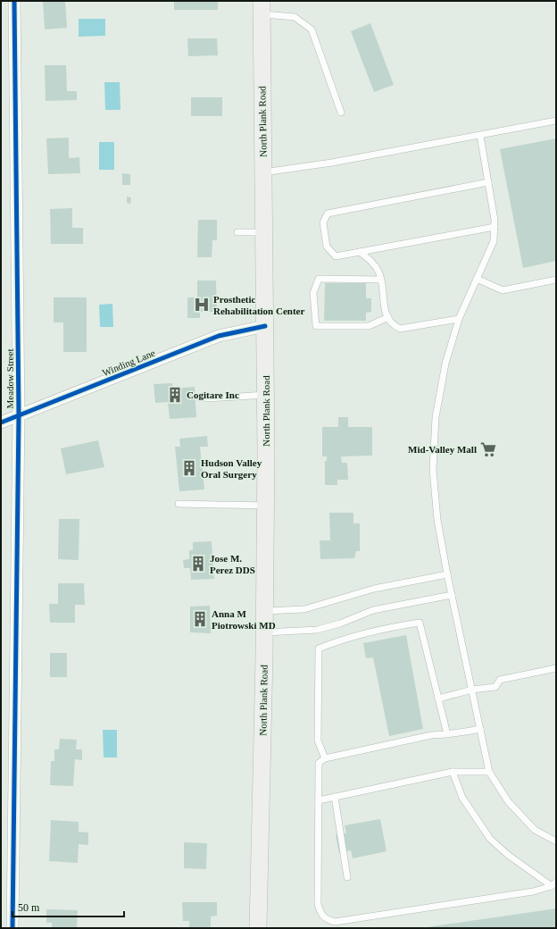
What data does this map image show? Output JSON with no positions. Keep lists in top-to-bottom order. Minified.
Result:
{"streets":{"main road":["North Plank Road"],"street":["Winding Lane","Meadow Street"]},"crossings":[["North Plank Road","Winding Lane"],["Winding Lane","Meadow Street"]],"places":{"hospital":["Prosthetic Rehabilitation Center"],"building":["Cogitare Inc","Hudson Valley Oral Surgery","Jose M. Perez DDS","Anna M Piotrowski MD"],"supermarket":["Mid-Valley Mall"]},"scale_bar":"50 m"}
